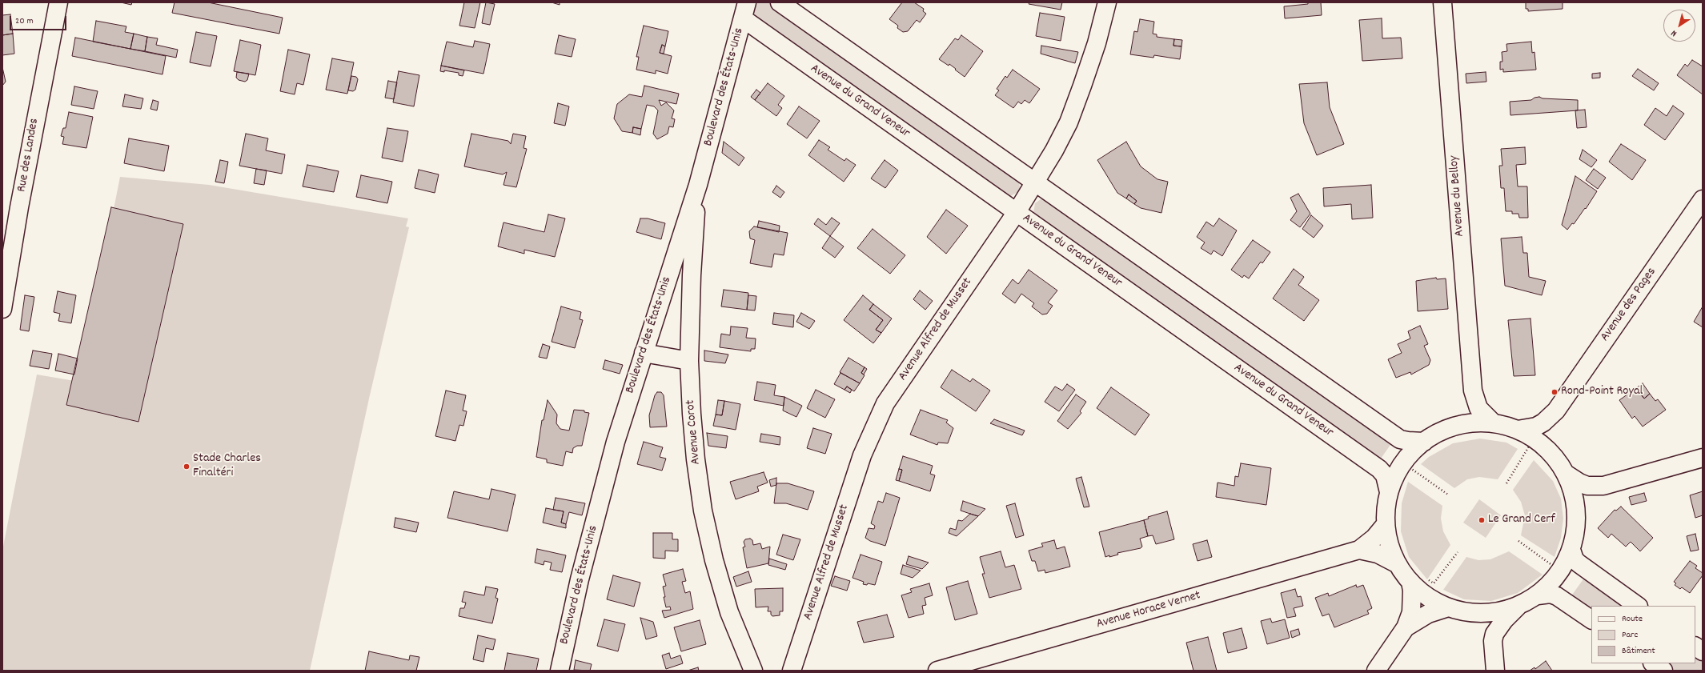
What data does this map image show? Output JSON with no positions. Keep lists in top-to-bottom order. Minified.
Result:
{"streets":{"street":["Boulevard des États-Unis","Avenue du Grand Veneur","Rue des Landes","Avenue du Belloy","Avenue des Pages","Avenue Alfred de Musset","Avenue Corot","Avenue Horace Vernet"]},"crossings":[["Boulevard des États-Unis","Avenue du Grand Veneur"],["Boulevard des États-Unis","Avenue Corot"],["Avenue du Grand Veneur","Avenue Alfred de Musset"]],"places":["Rond-Point Royal","Stade Charles Finaltéri","Le Grand Cerf"],"legend":["Route","Parc","Bâtiment"],"scale_bar":"20 m","north":"bottom left"}
